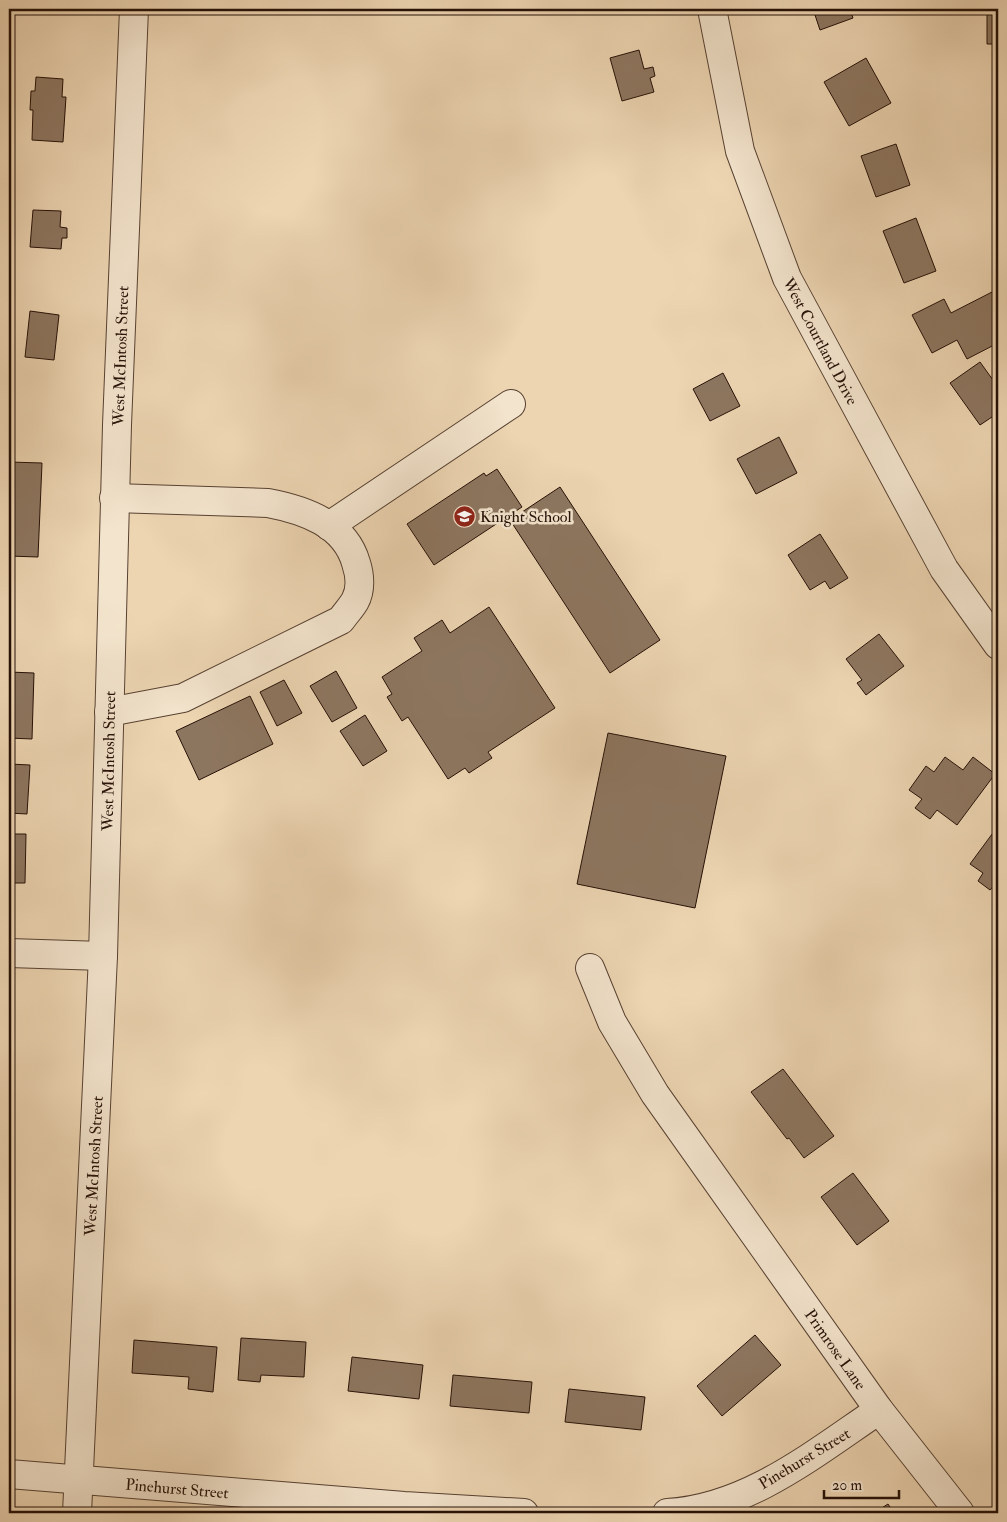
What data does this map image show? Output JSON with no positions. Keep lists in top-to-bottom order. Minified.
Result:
{"streets":{"street":["West Courtland Drive","West McIntosh Street","Primrose Lane","Pinehurst Street"]},"crossings":[["West McIntosh Street","Pinehurst Street"],["Primrose Lane","Pinehurst Street"]],"places":{"school or university":["Knight School"]},"scale_bar":"20 m"}
